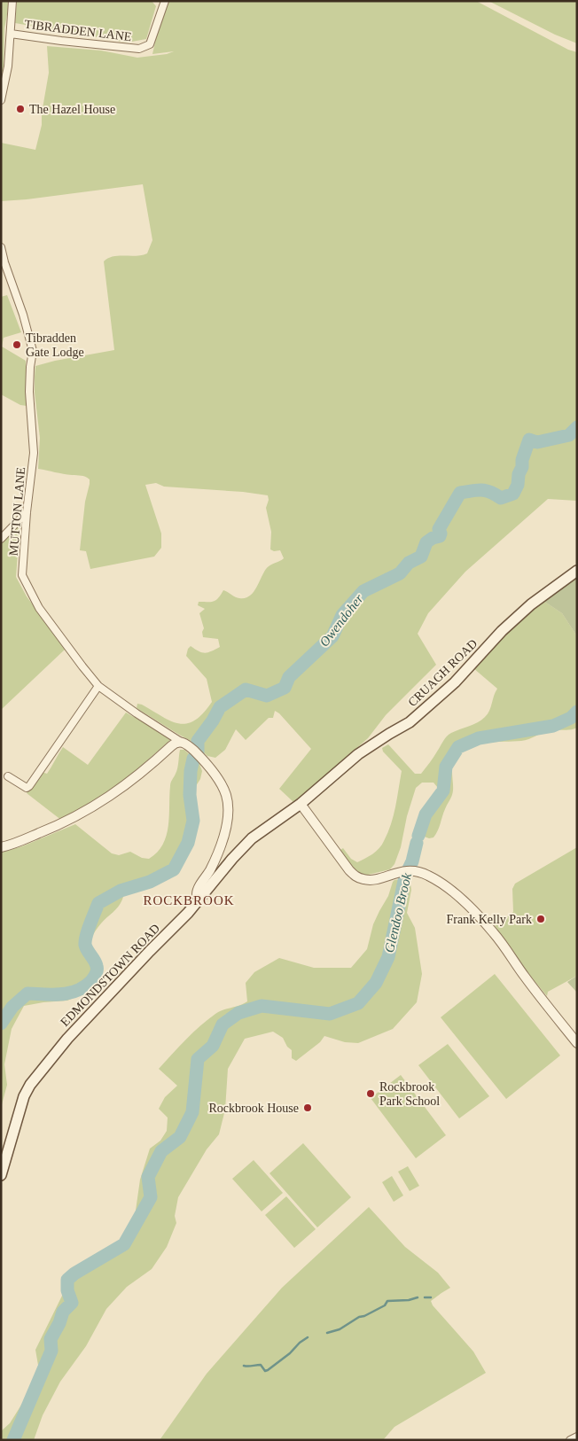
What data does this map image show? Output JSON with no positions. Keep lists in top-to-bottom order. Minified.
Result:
{"streets":{"main road":["CRUAGH ROAD","EDMONDSTOWN ROAD"],"street":["TIBRADDEN LANE","MUTTON LANE"]},"crossings":[["CRUAGH ROAD","EDMONDSTOWN ROAD"]],"districts":["ROCKBROOK"],"water":["Owendoher","Glendoo Brook"],"places":["The Hazel House","Tibradden Gate Lodge","Frank Kelly Park","Rockbrook Park School","Rockbrook House"]}
